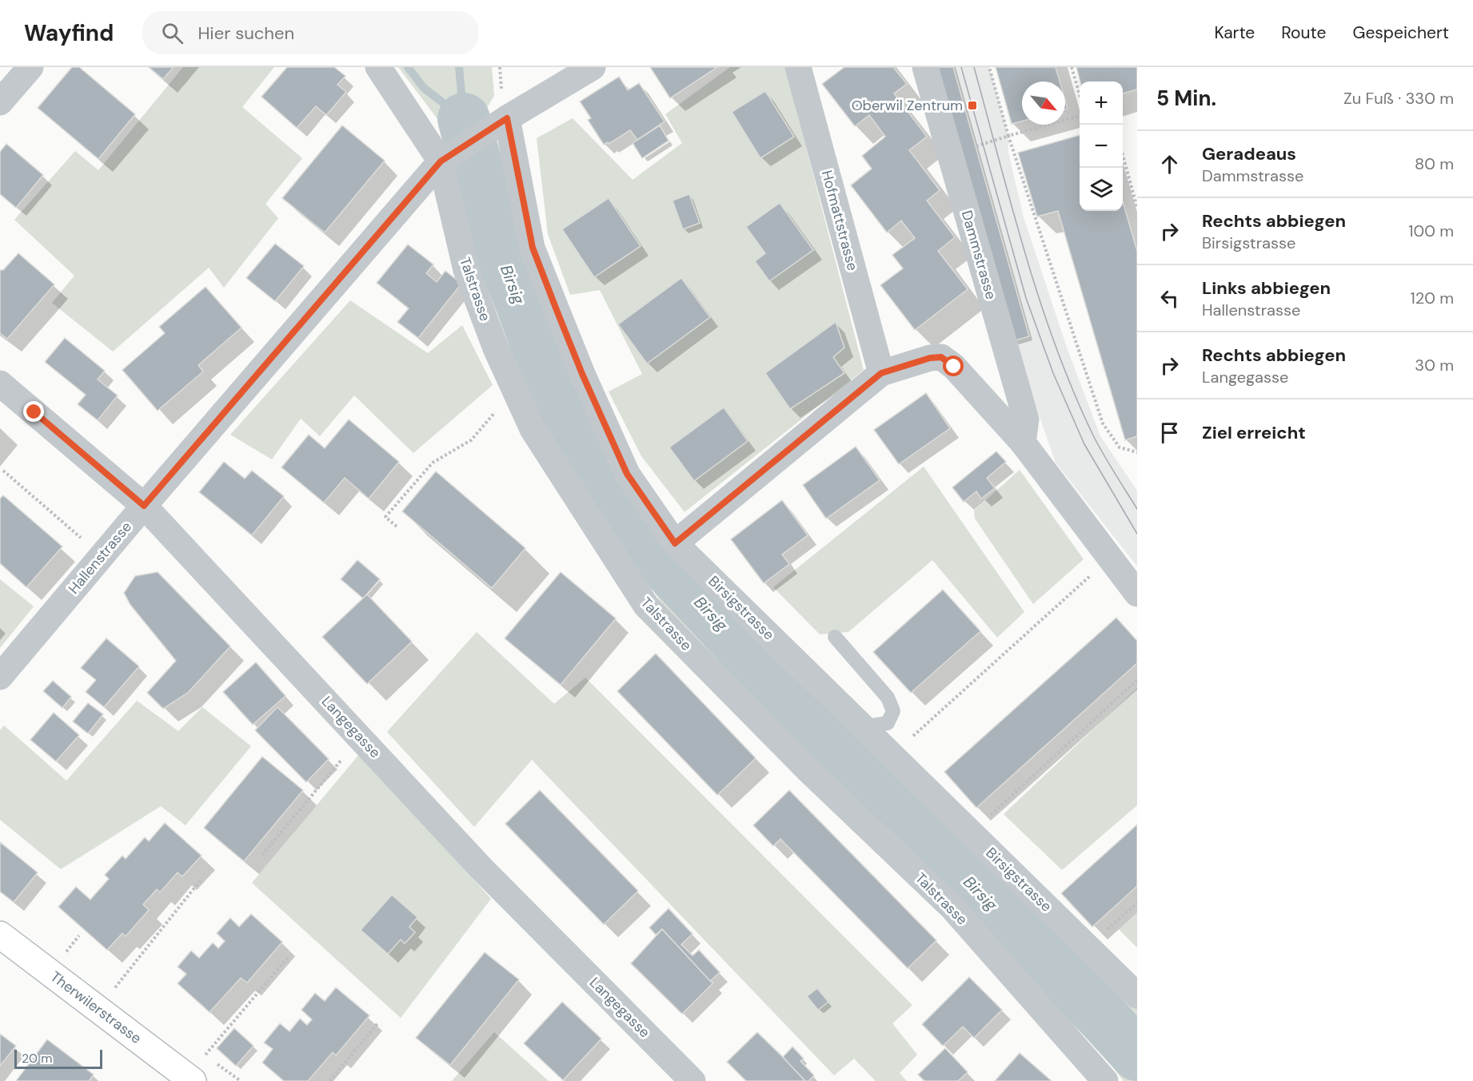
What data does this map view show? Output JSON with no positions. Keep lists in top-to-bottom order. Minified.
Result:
{"streets":{"main road":["Therwilerstrasse"],"street":["Hofmattstrasse","Dammstrasse","Talstrasse","Hallenstrasse","Birsigstrasse","Langegasse"]},"crossings":[["Talstrasse","Hallenstrasse"],["Hallenstrasse","Birsigstrasse"],["Hallenstrasse","Langegasse"]],"water":["Birsig"],"places":{"transit":["Oberwil Zentrum"]},"scale_bar":"20 m","north":"bottom right","page":{"header":"Wayfind","search":"Hier suchen","nav":["Karte","Route","Gespeichert"],"heading":["5 Min.","Zu Fuß · 330 m"],"map_buttons":["+","−"],"list":[["Geradeaus","Dammstrasse","80 m"],["Rechts abbiegen","Birsigstrasse","100 m"],["Links abbiegen","Hallenstrasse","120 m"],["Rechts abbiegen","Langegasse","30 m"],"Ziel erreicht"],"scale":"20 m"}}
